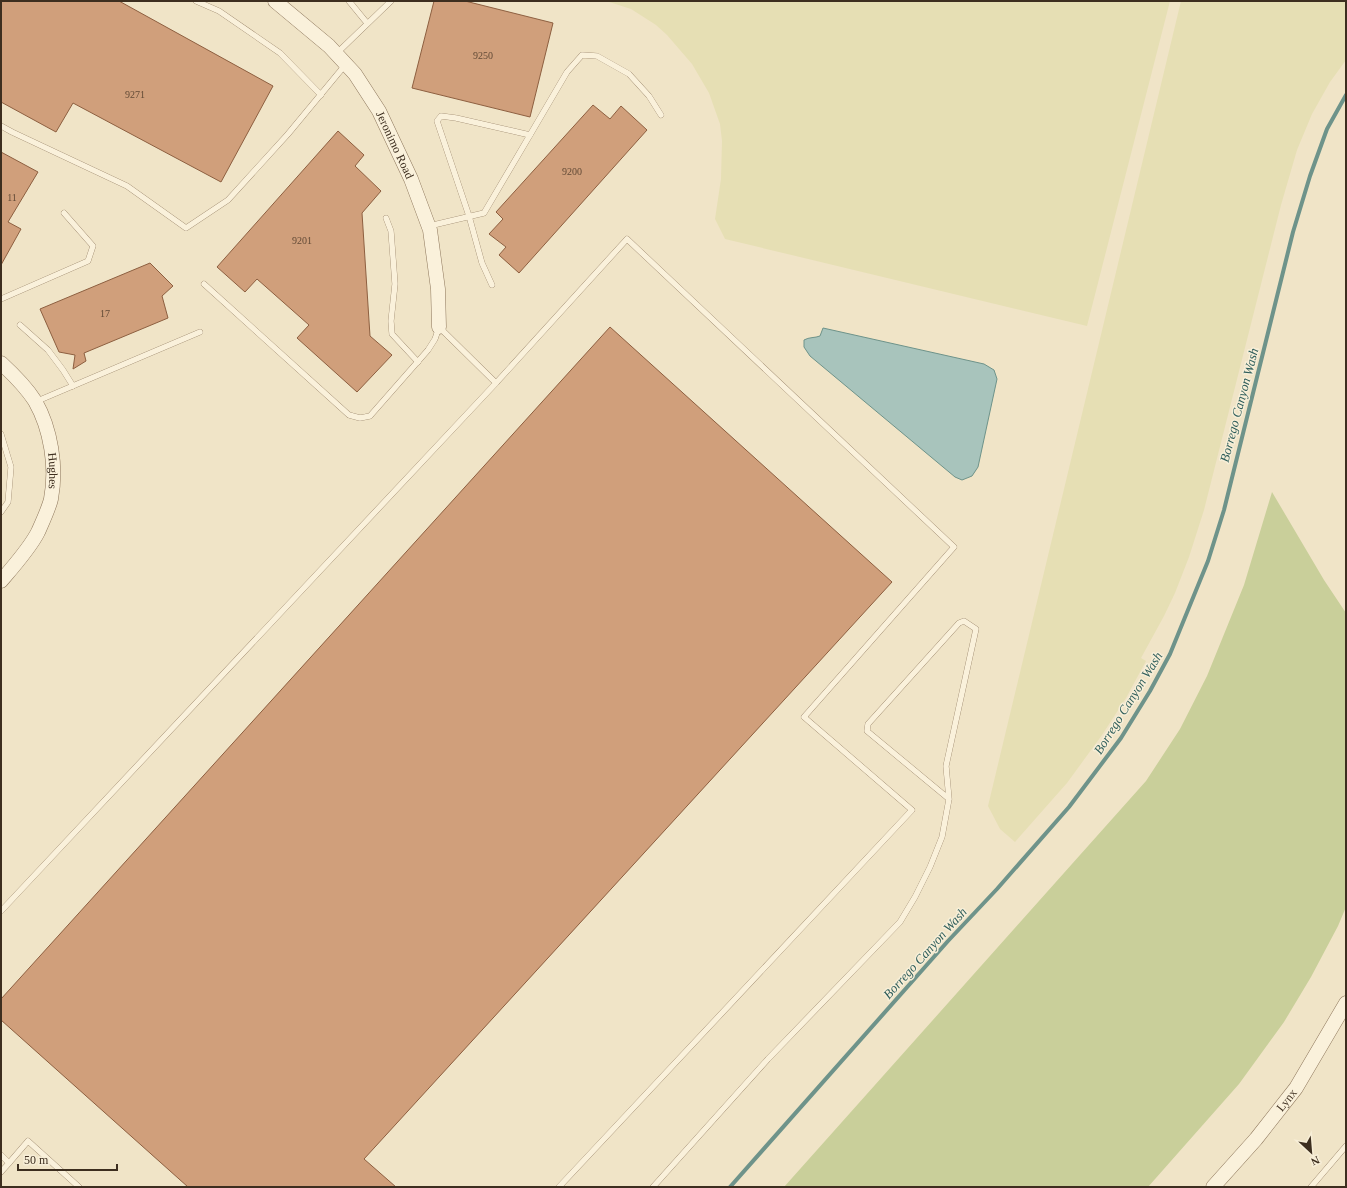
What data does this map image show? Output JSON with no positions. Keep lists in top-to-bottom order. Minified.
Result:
{"streets":{"street":["Jeronimo Road","Hughes","Lynx"]},"water":["Borrego Canyon Wash"],"house_numbers":["9250","9271","9200","11","9201","17"],"scale_bar":"50 m","north":"bottom right"}
